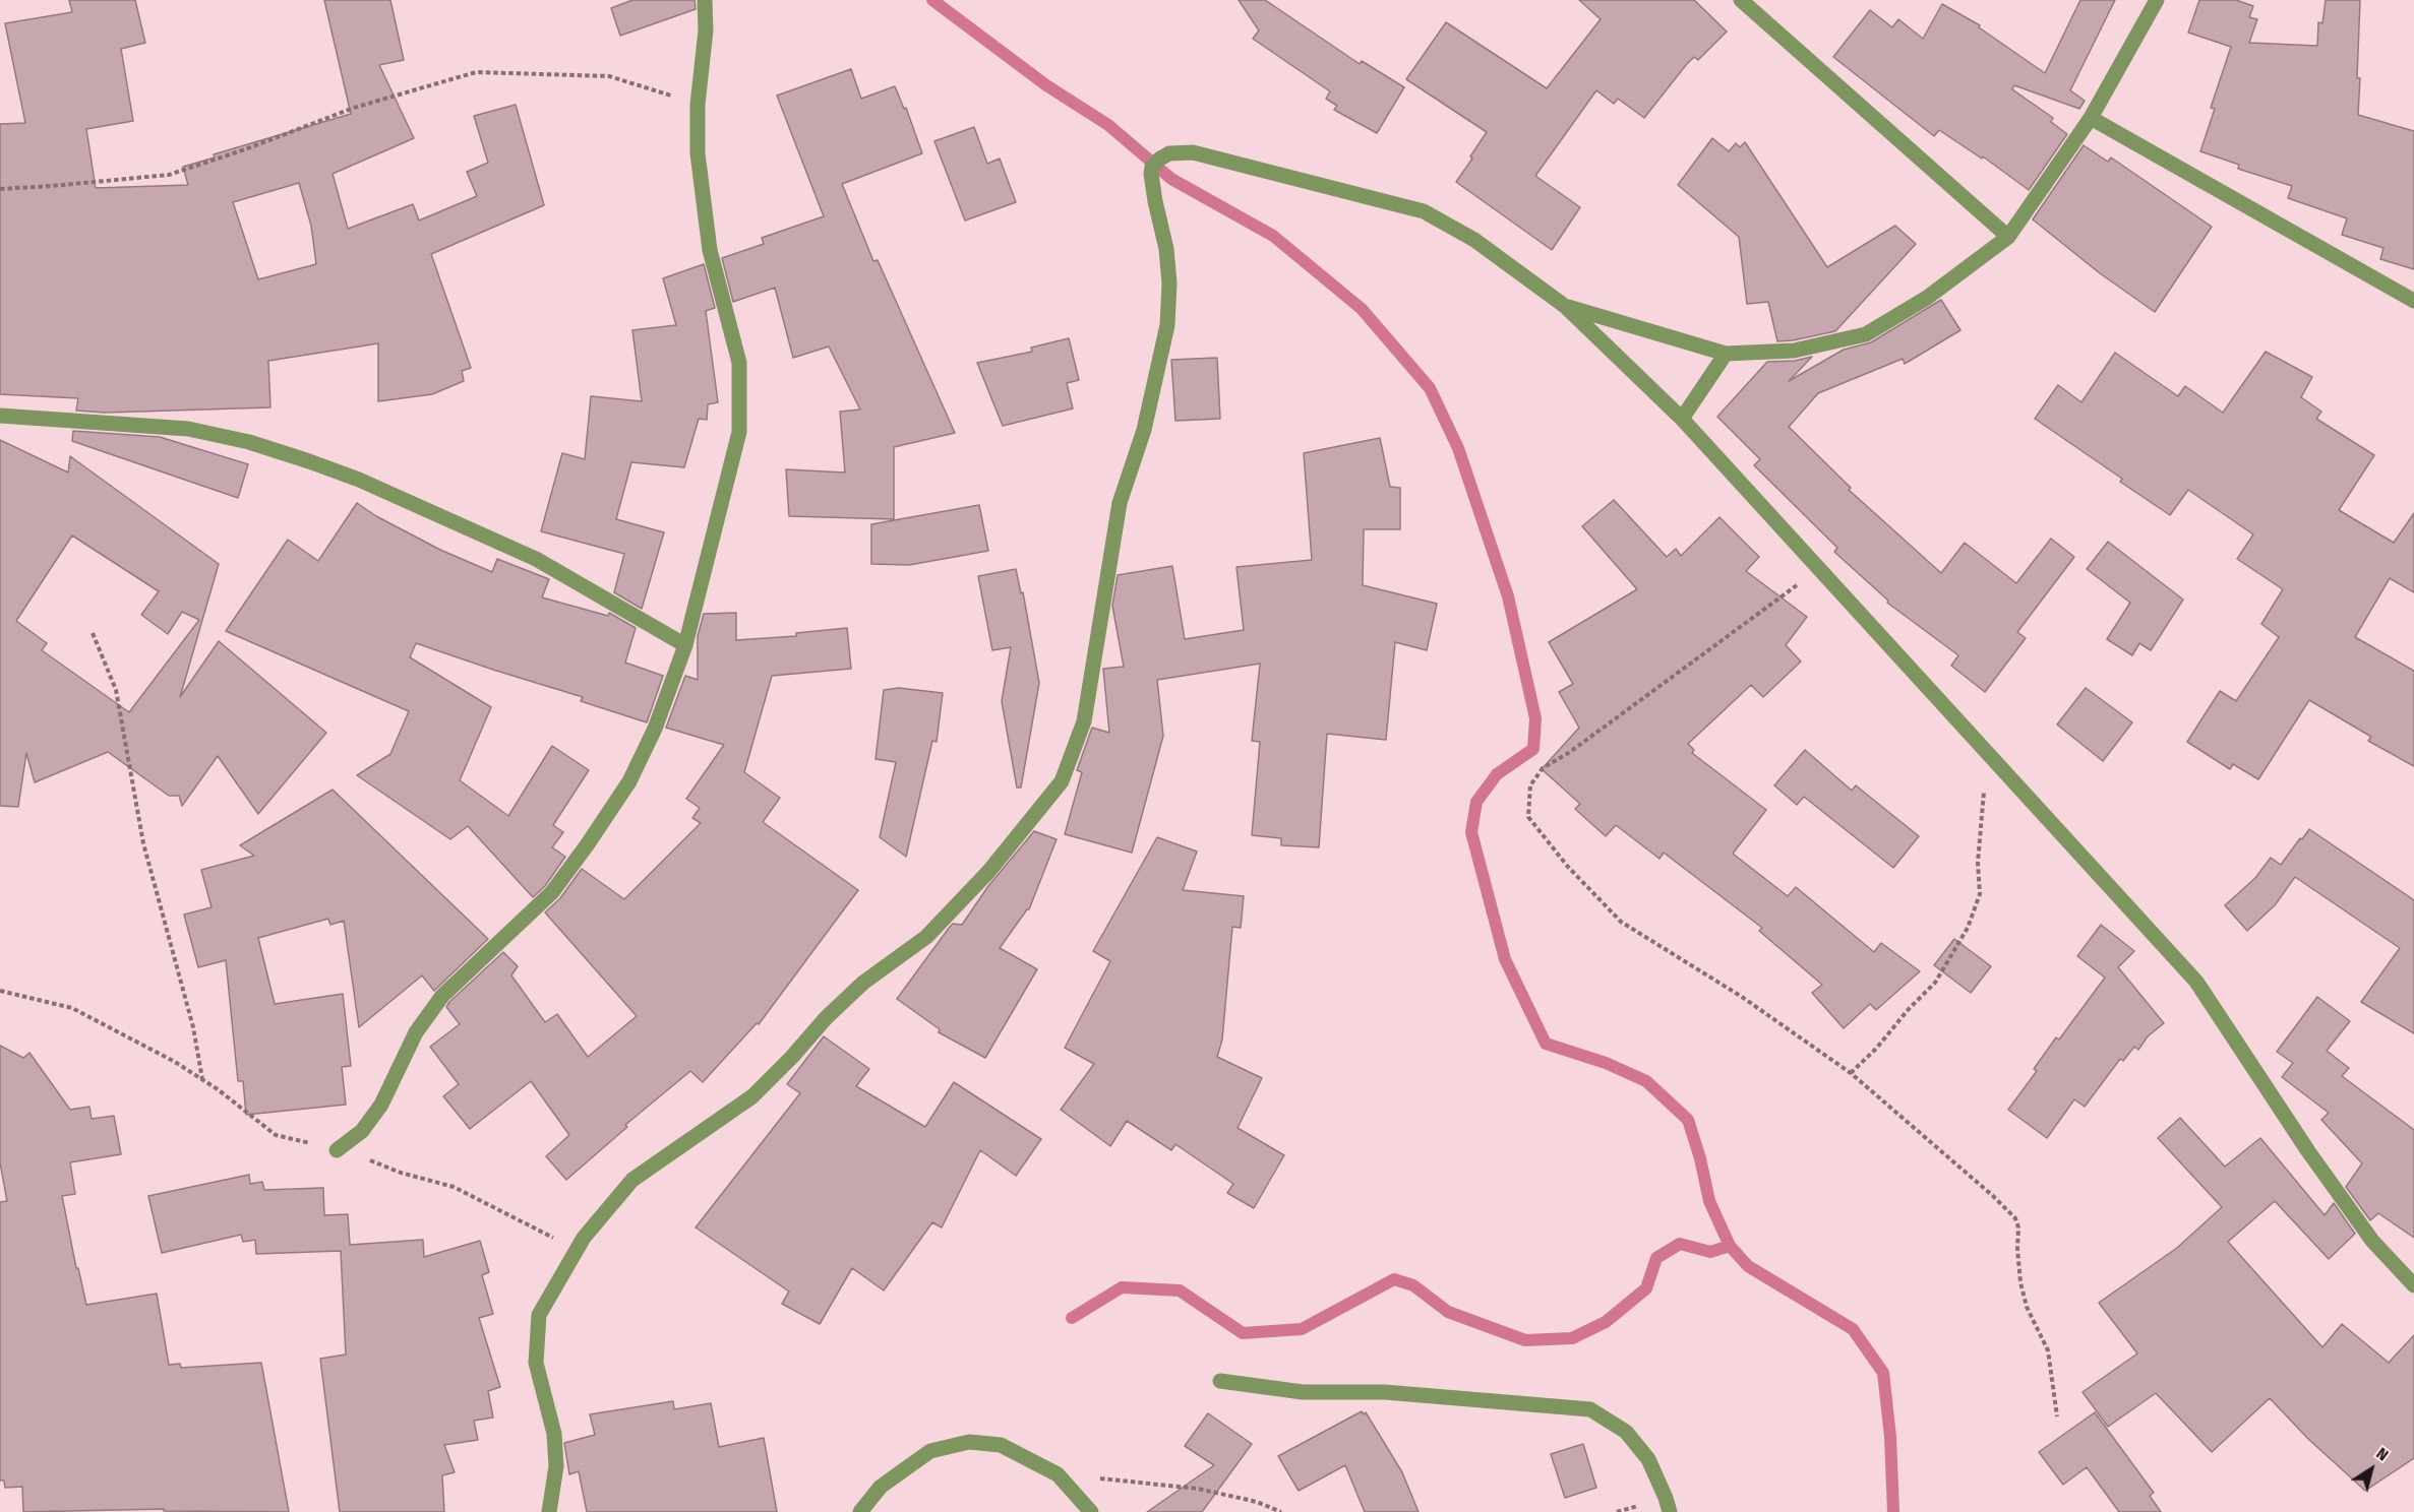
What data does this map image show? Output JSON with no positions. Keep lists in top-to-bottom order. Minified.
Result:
{"north":"top right"}
